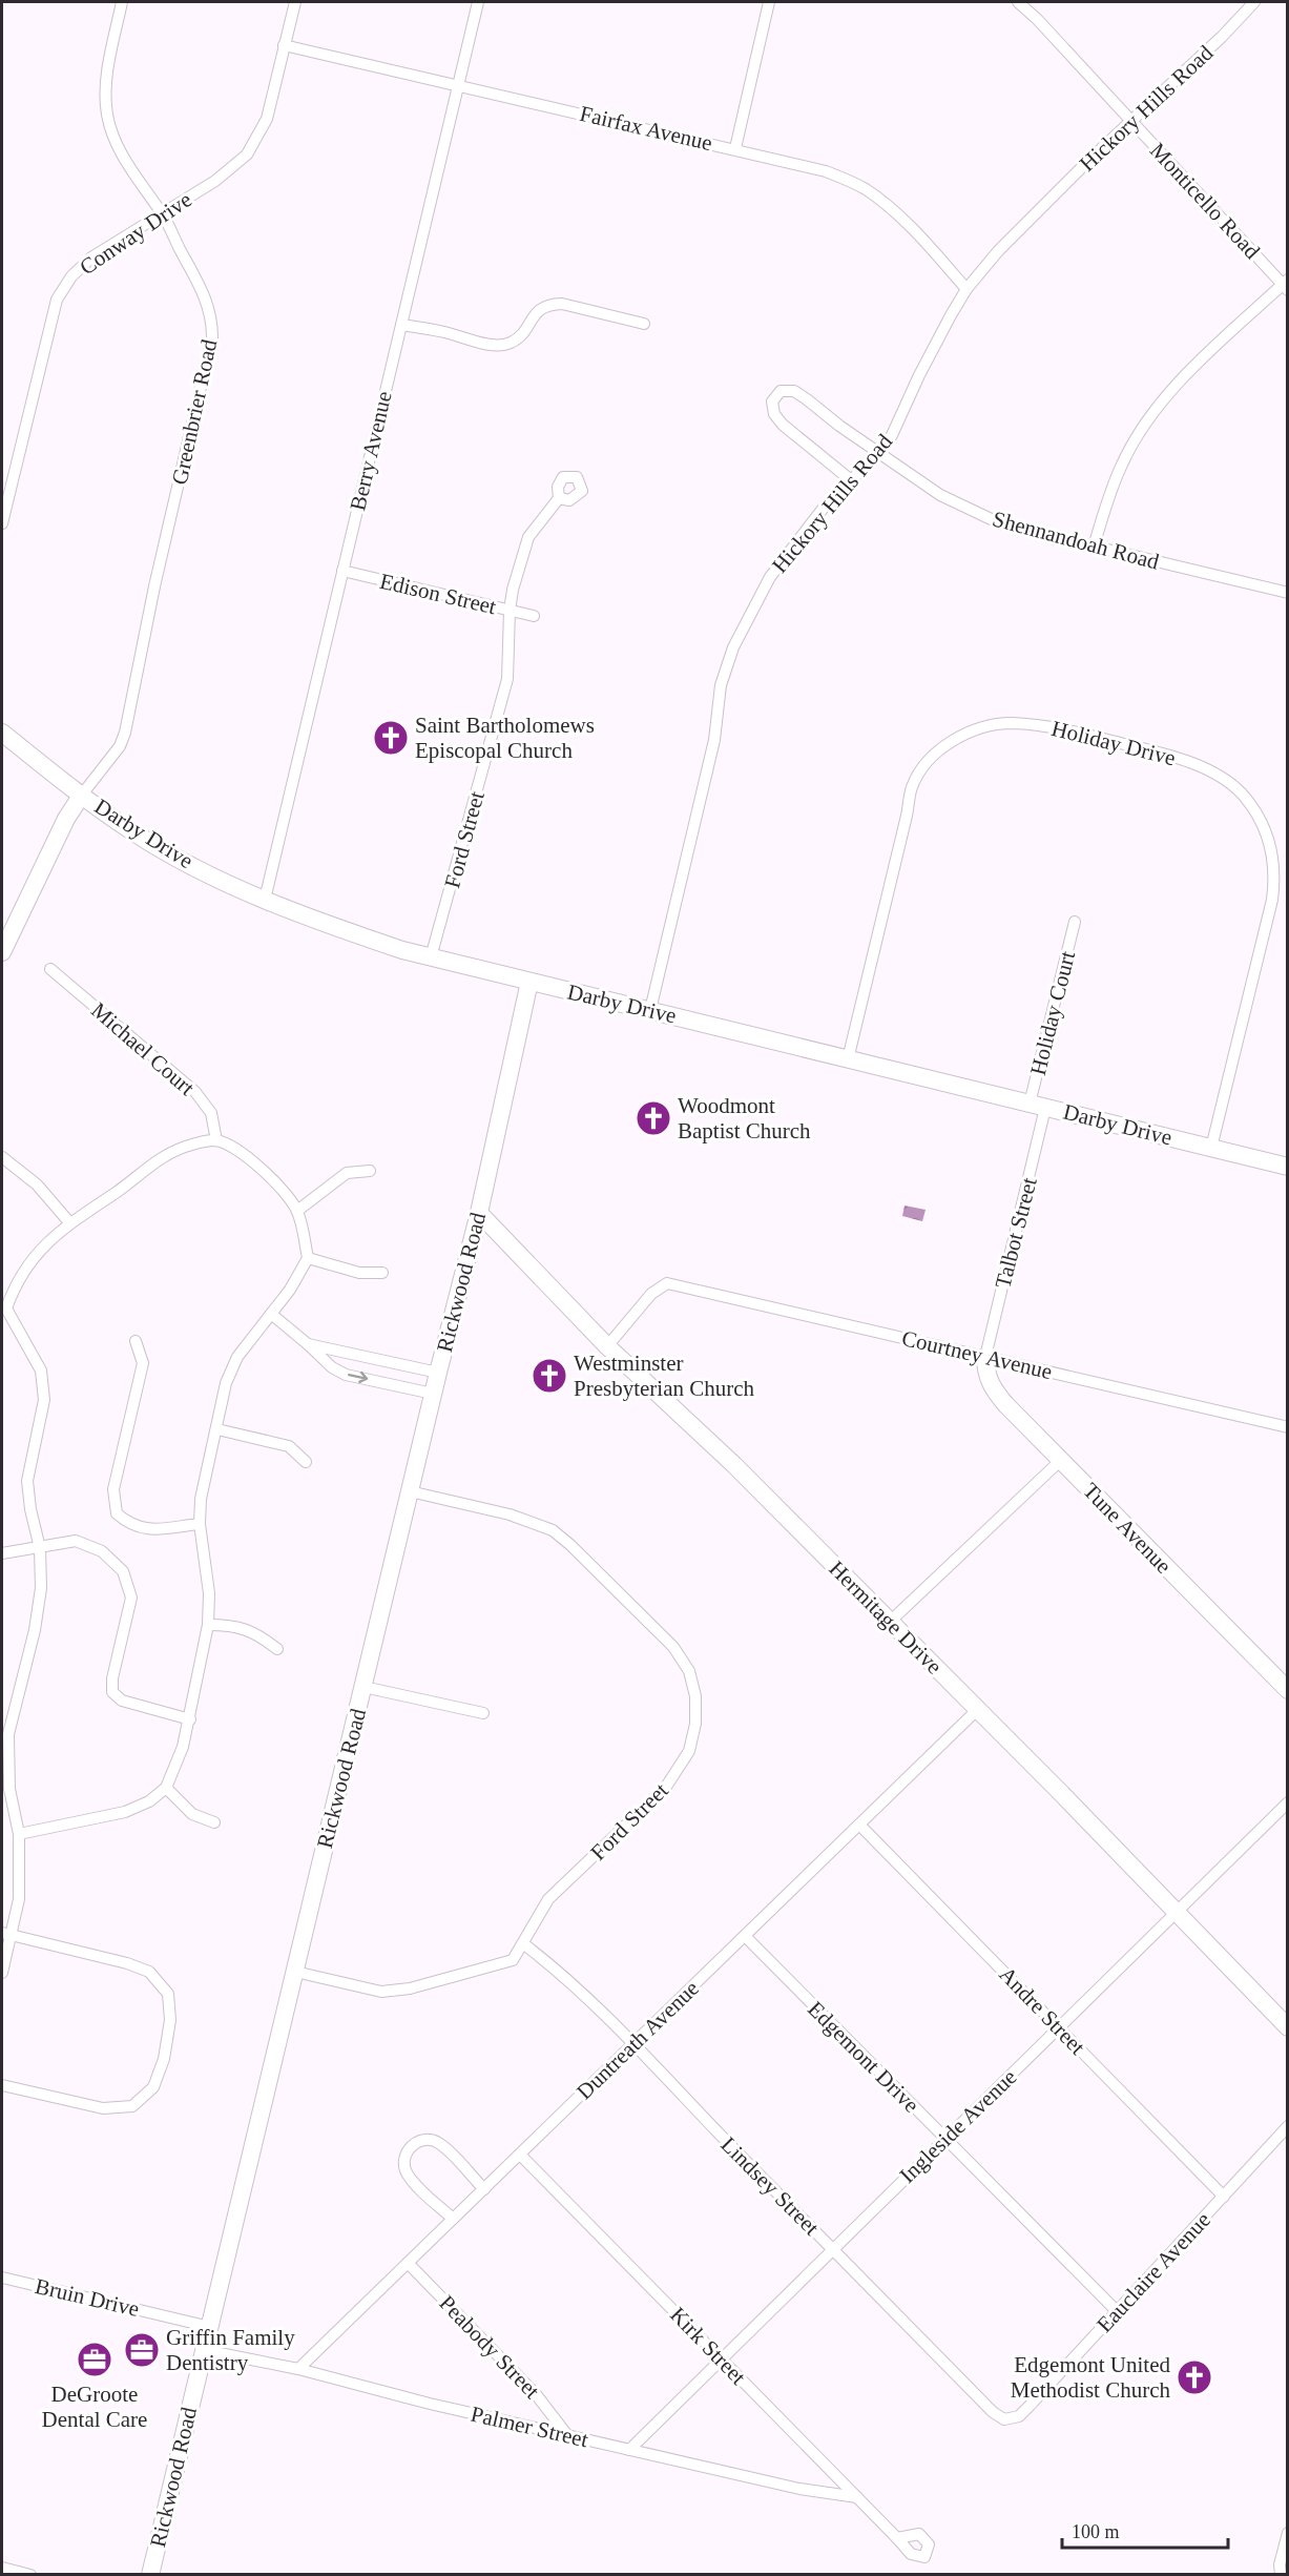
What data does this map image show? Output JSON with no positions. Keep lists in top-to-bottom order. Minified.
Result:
{"streets":{"main road":["Darby Drive","Rickwood Road","Tune Avenue","Hermitage Drive"],"street":["Hickory Hills Road","Fairfax Avenue","Monticello Road","Conway Drive","Greenbrier Road","Berry Avenue","Shennandoah Road","Edison Street","Holiday Drive","Ford Street","Holiday Court","Michael Court","Talbot Street","Courtney Avenue","Andre Street","Duntreath Avenue","Edgemont Drive","Ingleside Avenue","Lindsey Street","Eauclaire Avenue","Bruin Drive","Kirk Street","Peabody Street","Palmer Street"]},"crossings":[["Hickory Hills Road","Fairfax Avenue"],["Hickory Hills Road","Monticello Road"],["Hickory Hills Road","Shennandoah Road"],["Hickory Hills Road","Darby Drive"],["Fairfax Avenue","Conway Drive"],["Fairfax Avenue","Berry Avenue"],["Conway Drive","Greenbrier Road"],["Greenbrier Road","Darby Drive"],["Berry Avenue","Edison Street"],["Berry Avenue","Darby Drive"],["Edison Street","Ford Street"],["Holiday Drive","Darby Drive"],["Darby Drive","Ford Street"],["Darby Drive","Holiday Court"],["Darby Drive","Talbot Street"],["Darby Drive","Rickwood Road"],["Ford Street","Rickwood Road"],["Ford Street","Lindsey Street"],["Holiday Court","Talbot Street"],["Talbot Street","Courtney Avenue"],["Talbot Street","Tune Avenue"],["Rickwood Road","Hermitage Drive"],["Rickwood Road","Bruin Drive"],["Rickwood Road","Palmer Street"],["Courtney Avenue","Tune Avenue"],["Courtney Avenue","Hermitage Drive"],["Hermitage Drive","Duntreath Avenue"],["Hermitage Drive","Ingleside Avenue"],["Andre Street","Duntreath Avenue"],["Andre Street","Ingleside Avenue"],["Andre Street","Eauclaire Avenue"],["Duntreath Avenue","Edgemont Drive"],["Duntreath Avenue","Lindsey Street"],["Duntreath Avenue","Kirk Street"],["Duntreath Avenue","Peabody Street"],["Duntreath Avenue","Palmer Street"],["Edgemont Drive","Ingleside Avenue"],["Edgemont Drive","Eauclaire Avenue"],["Ingleside Avenue","Lindsey Street"],["Ingleside Avenue","Kirk Street"],["Ingleside Avenue","Palmer Street"],["Lindsey Street","Eauclaire Avenue"],["Kirk Street","Palmer Street"],["Peabody Street","Palmer Street"]],"places":{"church":["Saint Bartholomews Episcopal Church","Woodmont Baptist Church","Westminster Presbyterian Church","Edgemont United Methodist Church"],"office":["Griffin Family Dentistry","DeGroote Dental Care"]},"scale_bar":"100 m"}
